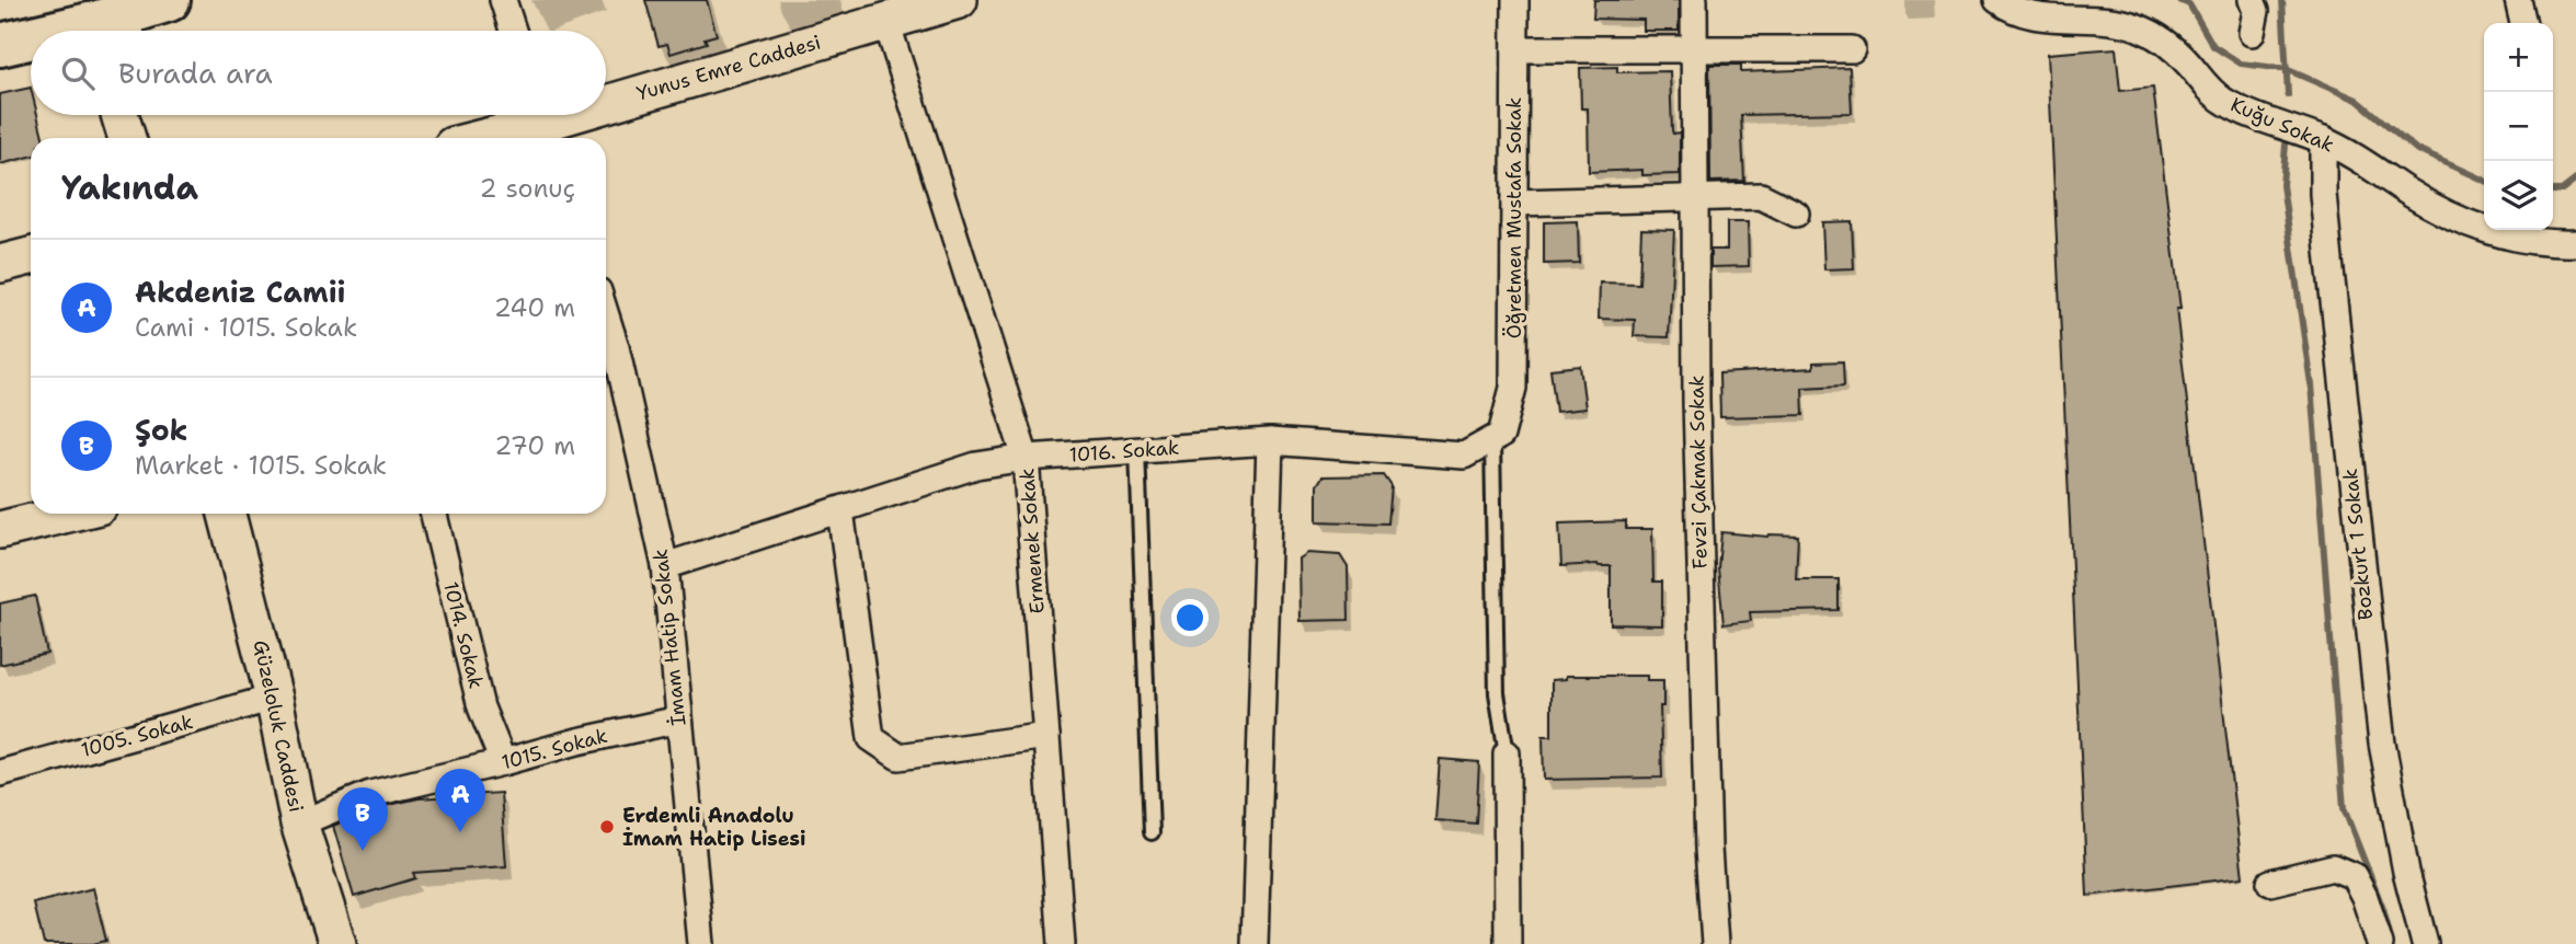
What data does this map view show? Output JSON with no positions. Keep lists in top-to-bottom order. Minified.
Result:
{"streets":{"street":["Yunus Emre Caddesi","Kuğu Sokak","Öğretmen Mustafa Sokak","1016. Sokak","Fevzi Çakmak Sokak","Ermenek Sokak","Bozkurt 1 Sokak","1014. Sokak","İmam Hatip Sokak","Güzeloluk Caddesi","1005. Sokak","1015. Sokak"]},"crossings":[["Yunus Emre Caddesi","Ermenek Sokak"],["Kuğu Sokak","Bozkurt 1 Sokak"],["Öğretmen Mustafa Sokak","1016. Sokak"],["1016. Sokak","Ermenek Sokak"],["1016. Sokak","İmam Hatip Sokak"],["1014. Sokak","1015. Sokak"],["İmam Hatip Sokak","1015. Sokak"],["Güzeloluk Caddesi","1005. Sokak"],["Güzeloluk Caddesi","1015. Sokak"]],"places":["Erdemli Anadolu İmam Hatip Lisesi"],"page":{"map_buttons":["+","−"],"search":"Burada ara","heading":["Yakında","2 sonuç"],"list":[{"mark":"A","name":"Akdeniz Camii","note":"Cami · 1015. Sokak","value":"240 m"},{"mark":"B","name":"Şok","note":"Market · 1015. Sokak","value":"270 m"}],"pins":["A","B"]}}
